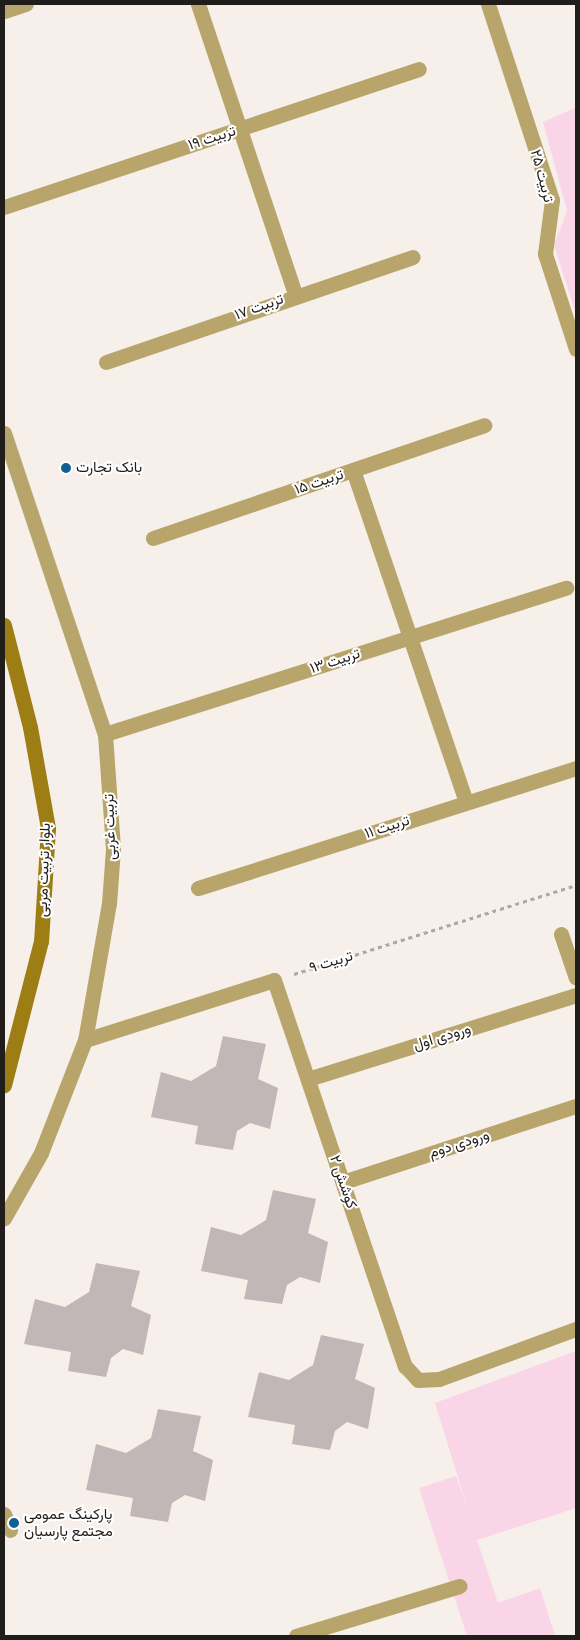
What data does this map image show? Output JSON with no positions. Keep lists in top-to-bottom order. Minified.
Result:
{"streets":{"main road":["بلوار تربیت مربی"],"street":["تربیت ۱۹","تربیت ۲۵","تربیت ۱۷","تربیت ۱۵","تربیت ۱۳","تربیت غربی","تربیت ۱۱","ورودی اول","ورودی دوم","کوشش ۲"],"path":["تربیت ۹"]},"crossings":[["تربیت ۱۳","تربیت غربی"],["تربیت ۹","کوشش ۲"],["ورودی اول","کوشش ۲"],["ورودی دوم","کوشش ۲"]],"places":["بانک تجارت","پارکینگ عمومی مجتمع پارسیان"]}
